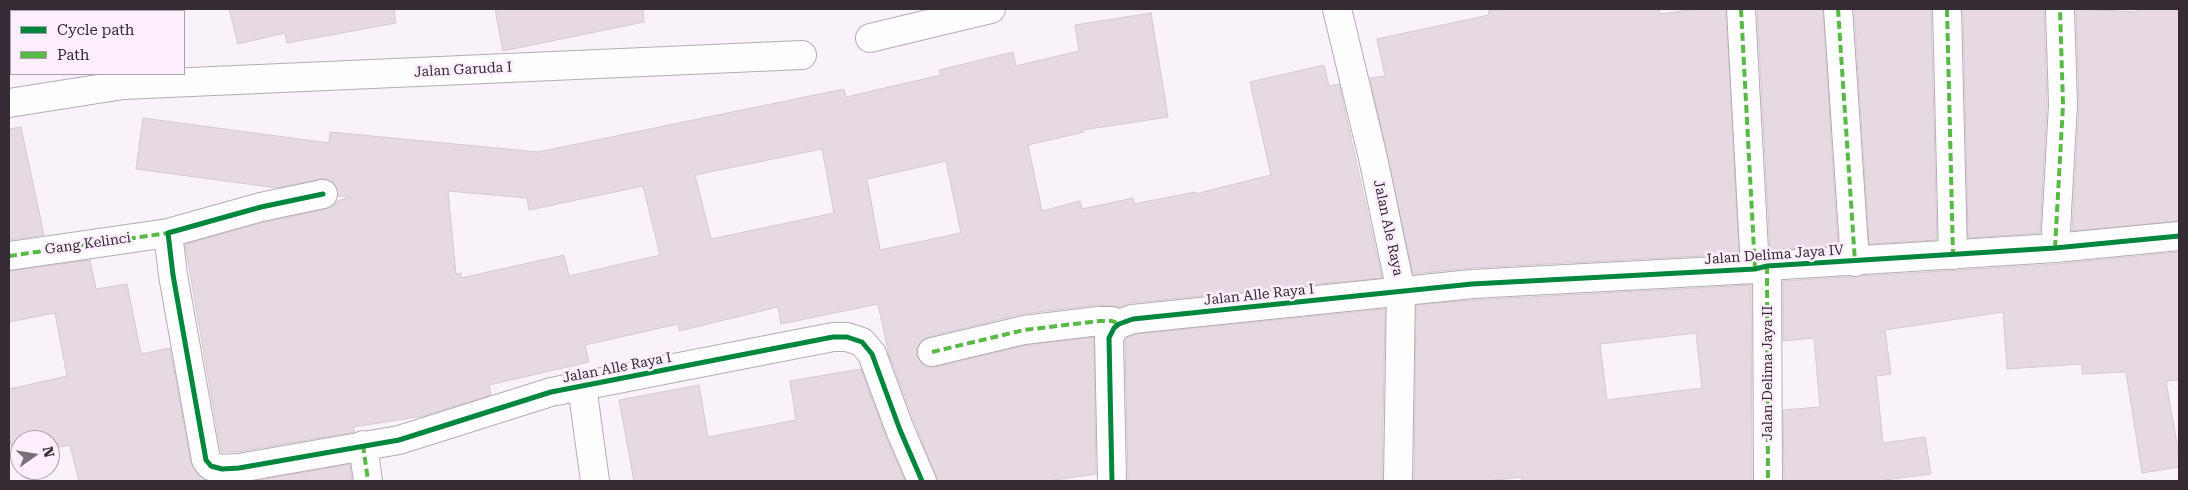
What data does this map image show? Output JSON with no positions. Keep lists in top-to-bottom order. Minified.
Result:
{"streets":{"street":["Jalan Garuda I","Jalan Ale Raya","Gang Kelinci","Jalan Delima Jaya IV","Jalan Alle Raya I","Jalan Delima Jaya II"]},"crossings":[["Jalan Ale Raya","Jalan Delima Jaya IV"],["Jalan Ale Raya","Jalan Alle Raya I"],["Gang Kelinci","Jalan Alle Raya I"],["Jalan Delima Jaya IV","Jalan Alle Raya I"],["Jalan Delima Jaya IV","Jalan Delima Jaya II"]],"legend":["Cycle path","Path"],"north":"right"}
